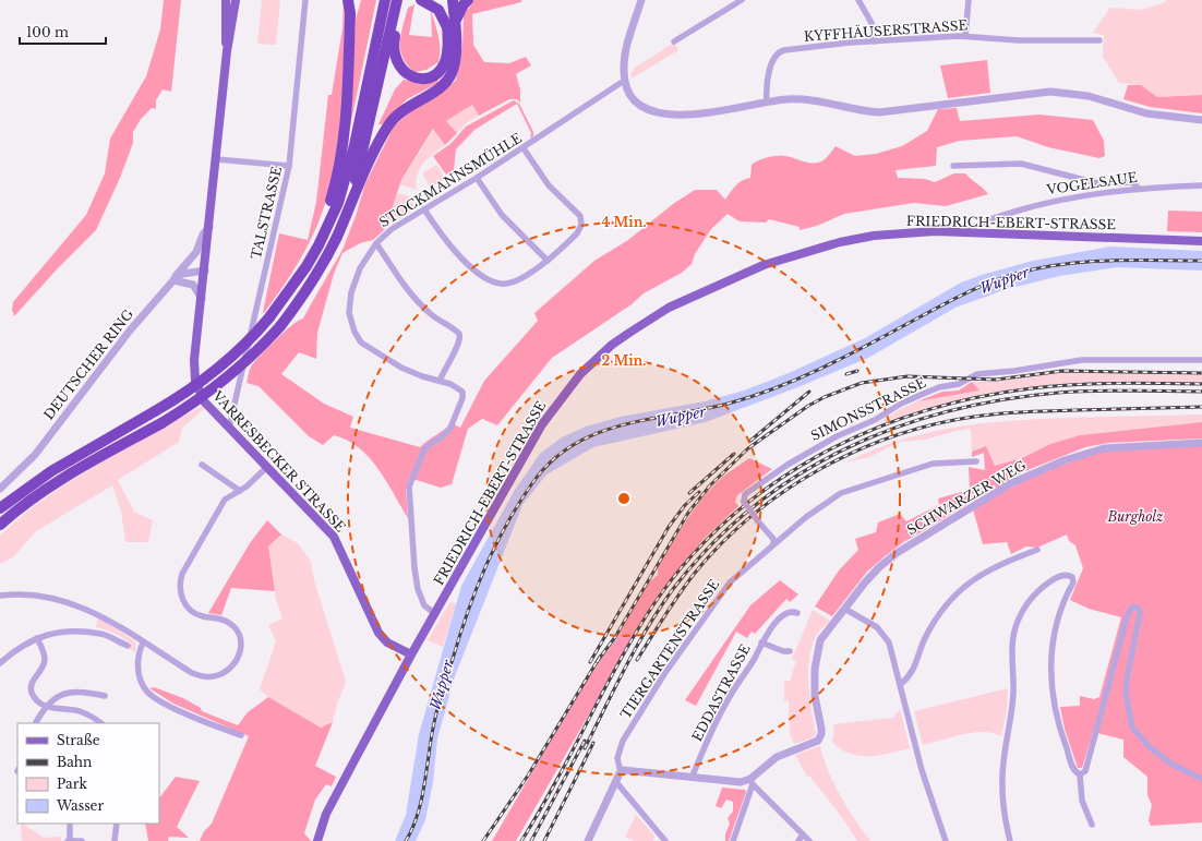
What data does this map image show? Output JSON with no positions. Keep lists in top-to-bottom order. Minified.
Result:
{"streets":{"main road":["FRIEDRICH-EBERT-STRASSE","VARRESBECKER STRASSE"],"street":["KYFFHÄUSERSTRASSE","STOCKMANNSMÜHLE","VOGELSAUE","TALSTRASSE","DEUTSCHER RING","SIMONSSTRASSE","SCHWARZER WEG","TIERGARTENSTRASSE","EDDASTRASSE"]},"crossings":[["STOCKMANNSMÜHLE","FRIEDRICH-EBERT-STRASSE"],["VOGELSAUE","FRIEDRICH-EBERT-STRASSE"],["TALSTRASSE","VARRESBECKER STRASSE"],["FRIEDRICH-EBERT-STRASSE","VARRESBECKER STRASSE"],["DEUTSCHER RING","VARRESBECKER STRASSE"],["SIMONSSTRASSE","TIERGARTENSTRASSE"]],"water":["Wupper"],"parks":["Burgholz"],"legend":["Straße","Bahn","Park","Wasser"],"scale_bar":"100 m","rings":["4 Min.","2 Min."]}
